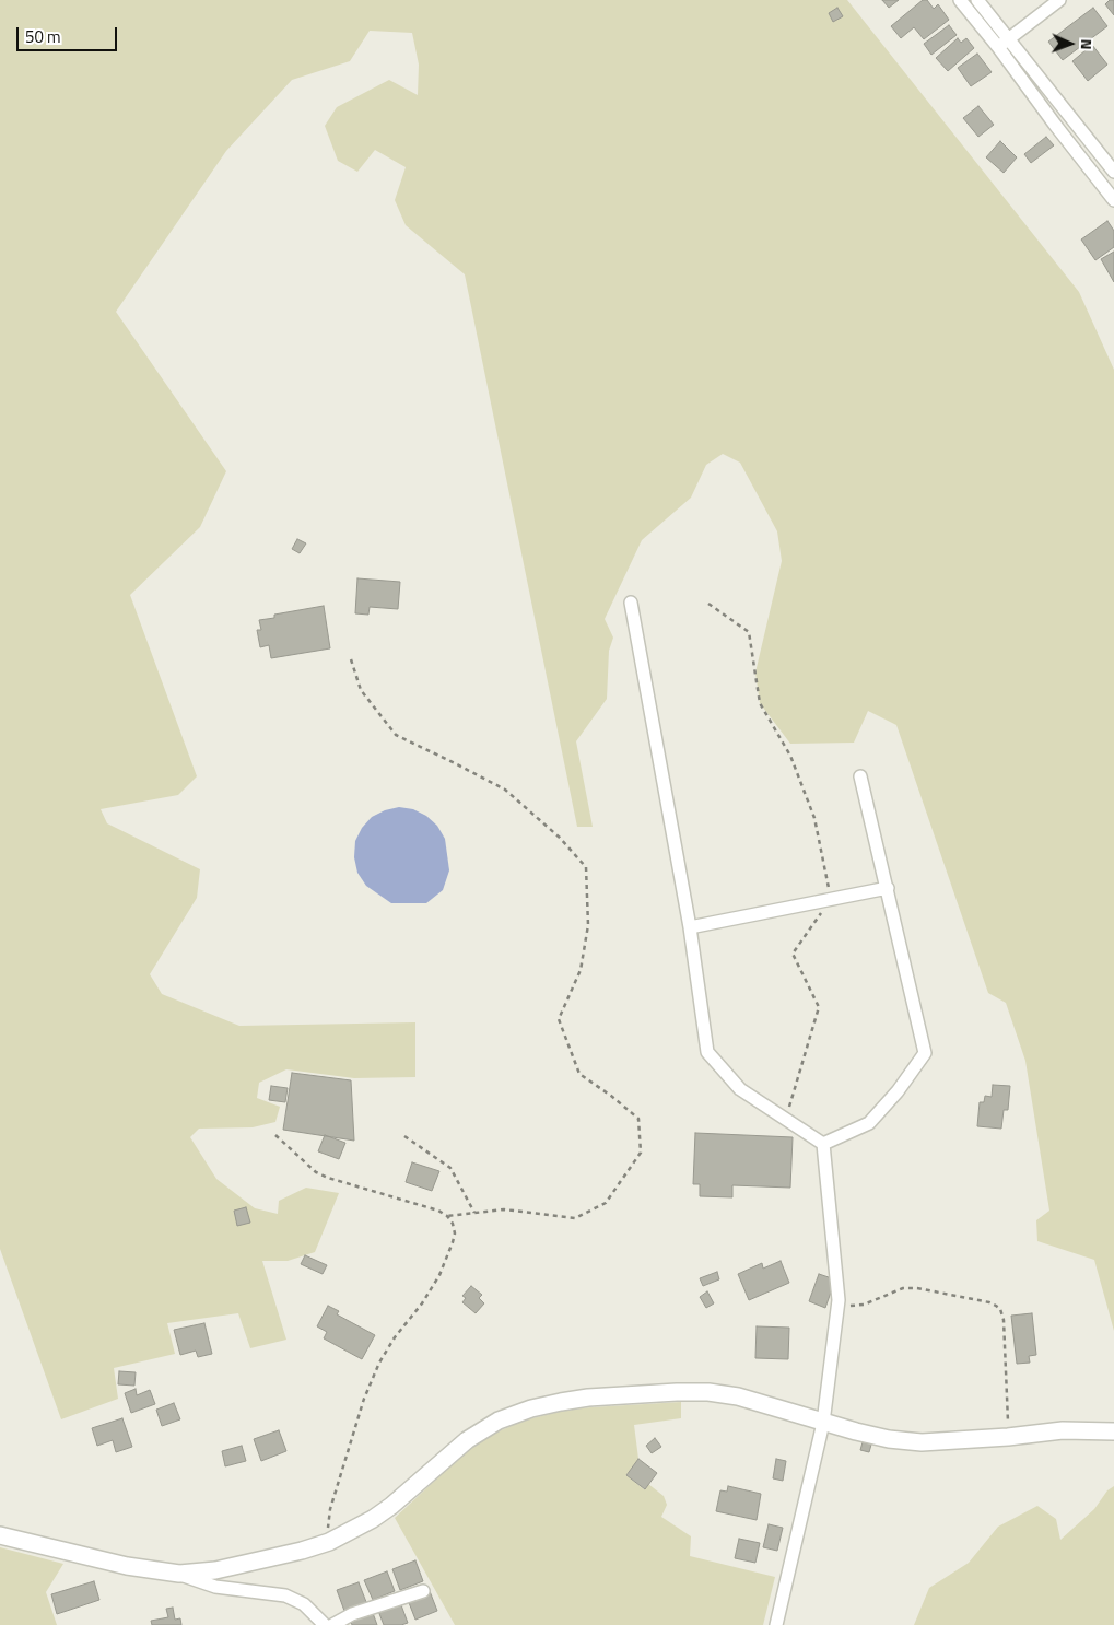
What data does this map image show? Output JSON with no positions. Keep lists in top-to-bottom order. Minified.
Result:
{"scale_bar":"50 m","north":"right"}
